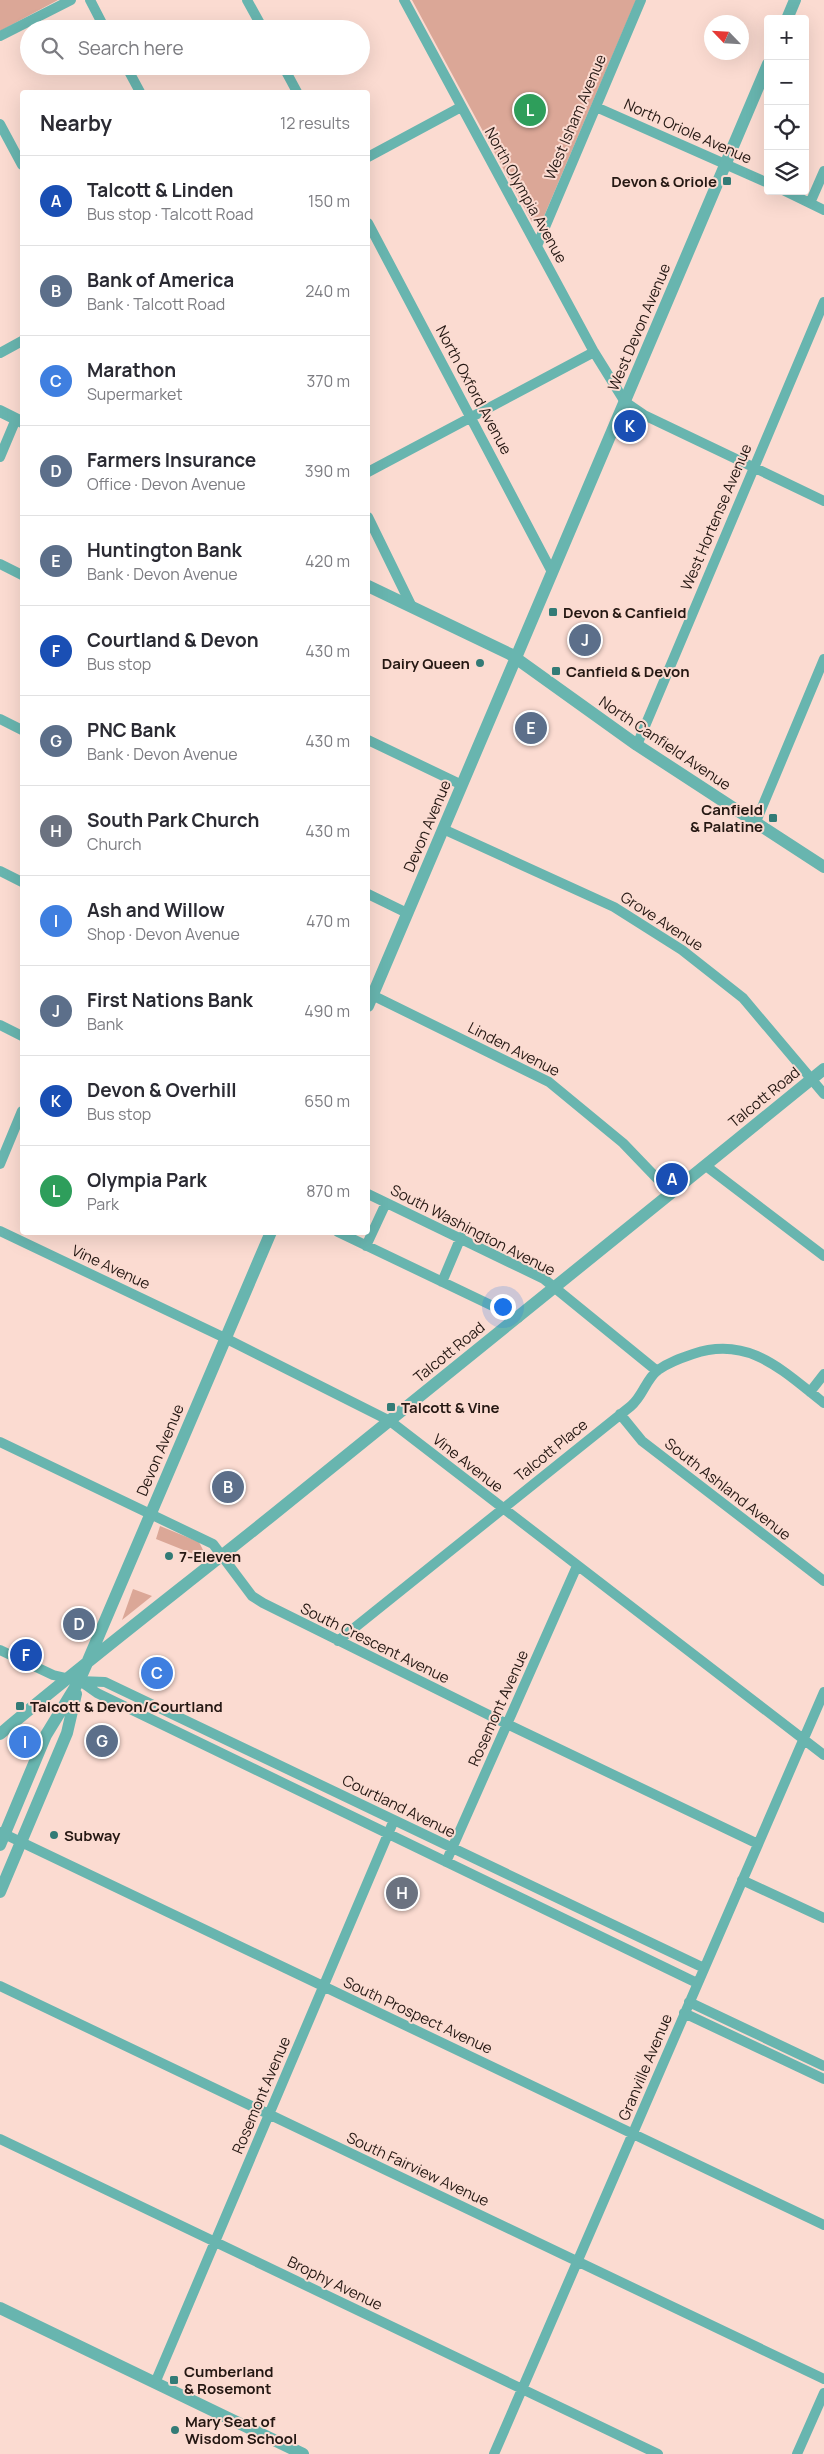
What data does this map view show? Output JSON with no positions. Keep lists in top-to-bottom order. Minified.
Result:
{"streets":{"street":["West Isham Avenue","North Oriole Avenue","North Olympia Avenue","West Devon Avenue","North Oxford Avenue","West Hortense Avenue","North Canfield Avenue","Devon Avenue","Grove Avenue","Linden Avenue","Talcott Road","South Washington Avenue","Vine Avenue","Talcott Place","South Ashland Avenue","South Crescent Avenue","Rosemont Avenue","Courtland Avenue","South Prospect Avenue","Granville Avenue","South Fairview Avenue","Brophy Avenue"]},"crossings":[["West Isham Avenue","North Oriole Avenue"],["West Isham Avenue","North Olympia Avenue"],["North Oriole Avenue","West Devon Avenue"],["North Olympia Avenue","West Devon Avenue"],["West Devon Avenue","North Oxford Avenue"],["West Devon Avenue","North Canfield Avenue"],["West Devon Avenue","Devon Avenue"],["West Hortense Avenue","North Canfield Avenue"],["North Canfield Avenue","Devon Avenue"],["Devon Avenue","Grove Avenue"],["Devon Avenue","Linden Avenue"],["Devon Avenue","Talcott Road"],["Devon Avenue","Vine Avenue"],["Devon Avenue","South Crescent Avenue"],["Devon Avenue","Courtland Avenue"],["Devon Avenue","South Prospect Avenue"],["Grove Avenue","Talcott Road"],["Linden Avenue","Talcott Road"],["Talcott Road","South Washington Avenue"],["Talcott Road","Vine Avenue"],["Talcott Road","South Crescent Avenue"],["South Washington Avenue","Talcott Place"],["Vine Avenue","Talcott Place"],["Vine Avenue","Rosemont Avenue"],["Vine Avenue","Granville Avenue"],["Talcott Place","South Ashland Avenue"],["Talcott Place","South Crescent Avenue"],["South Crescent Avenue","Rosemont Avenue"],["South Crescent Avenue","Granville Avenue"],["Rosemont Avenue","Courtland Avenue"],["Rosemont Avenue","South Prospect Avenue"],["Rosemont Avenue","South Fairview Avenue"],["Rosemont Avenue","Brophy Avenue"],["Courtland Avenue","Granville Avenue"],["South Prospect Avenue","Granville Avenue"],["Granville Avenue","South Fairview Avenue"],["Granville Avenue","Brophy Avenue"]],"places":{"transit":["Devon & Oriole","Devon & Canfield","Canfield & Devon","Canfield & Palatine","Talcott & Vine","Talcott & Devon/Courtland","Cumberland & Rosemont"],"other":["Dairy Queen","7-Eleven","Subway","Mary Seat of Wisdom School"]},"north":"top left","page":{"map_buttons":["+","−"],"search":"Search here","heading":["Nearby","12 results"],"pins":["L","K","J","E","A","B","D","F","C","G","I","H"],"list":[{"mark":"A","name":"Talcott & Linden","note":"Bus stop · Talcott Road","value":"150 m"},{"mark":"B","name":"Bank of America","note":"Bank · Talcott Road","value":"240 m"},{"mark":"C","name":"Marathon","note":"Supermarket","value":"370 m"},{"mark":"D","name":"Farmers Insurance","note":"Office · Devon Avenue","value":"390 m"},{"mark":"E","name":"Huntington Bank","note":"Bank · Devon Avenue","value":"420 m"},{"mark":"F","name":"Courtland & Devon","note":"Bus stop","value":"430 m"},{"mark":"G","name":"PNC Bank","note":"Bank · Devon Avenue","value":"430 m"},{"mark":"H","name":"South Park Church","note":"Church","value":"430 m"},{"mark":"I","name":"Ash and Willow","note":"Shop · Devon Avenue","value":"470 m"},{"mark":"J","name":"First Nations Bank","note":"Bank","value":"490 m"},{"mark":"K","name":"Devon & Overhill","note":"Bus stop","value":"650 m"},{"mark":"L","name":"Olympia Park","note":"Park","value":"870 m"}]}}
